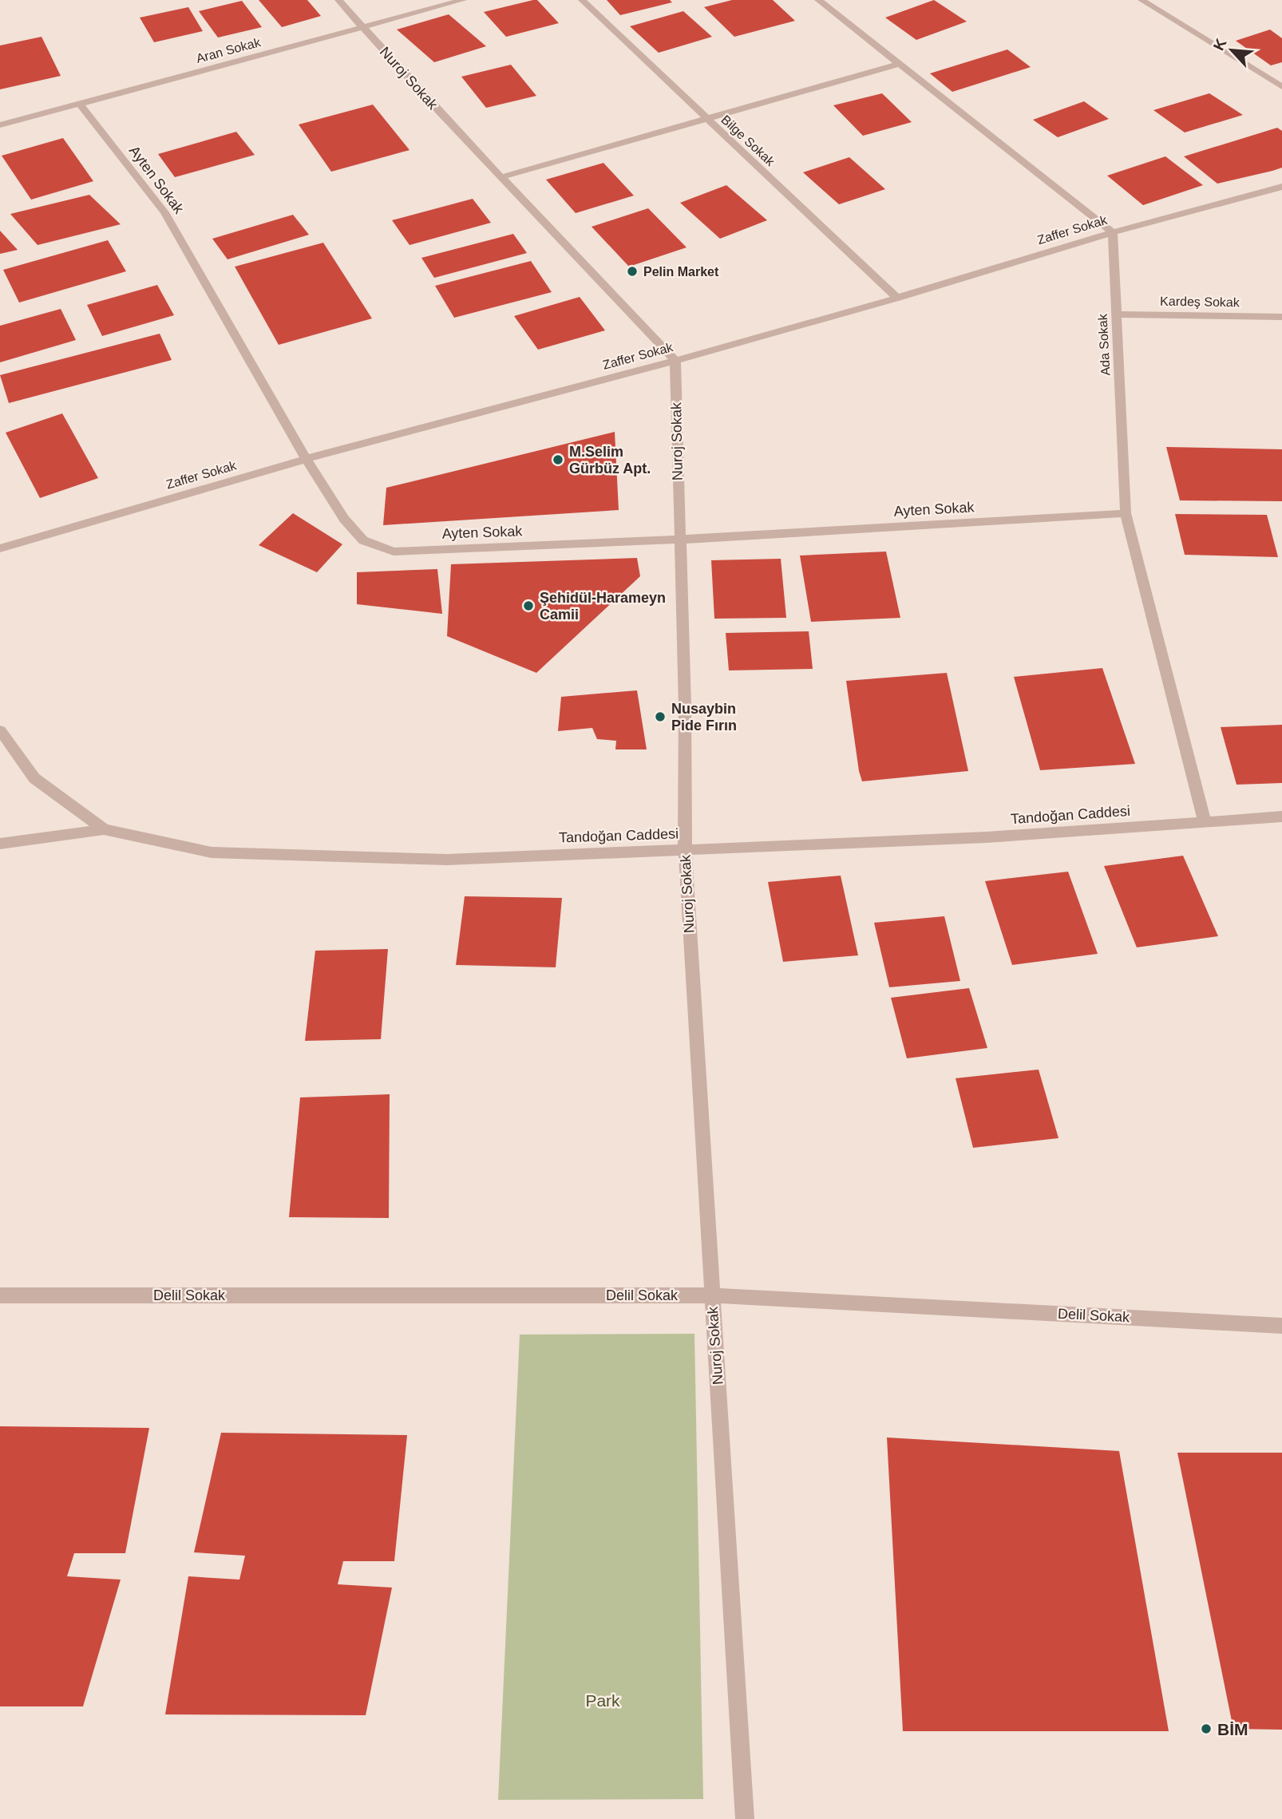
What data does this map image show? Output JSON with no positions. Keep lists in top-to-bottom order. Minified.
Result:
{"streets":{"street":["Aran Sokak","Nuroj Sokak","Bilge Sokak","Ayten Sokak","Zaffer Sokak","Kardeş Sokak","Ada Sokak","Tandoğan Caddesi","Delil Sokak"]},"crossings":[["Aran Sokak","Nuroj Sokak"],["Aran Sokak","Ayten Sokak"],["Nuroj Sokak","Ayten Sokak"],["Nuroj Sokak","Zaffer Sokak"],["Nuroj Sokak","Tandoğan Caddesi"],["Nuroj Sokak","Delil Sokak"],["Bilge Sokak","Zaffer Sokak"],["Ayten Sokak","Zaffer Sokak"],["Ayten Sokak","Ada Sokak"],["Zaffer Sokak","Ada Sokak"],["Kardeş Sokak","Ada Sokak"],["Ada Sokak","Tandoğan Caddesi"]],"parks":["Park"],"places":["Pelin Market","M.Selim Gürbüz Apt.","Şehidül-Harameyn Camii","Nusaybin Pide Fırın","BİM"],"north":"top left"}
